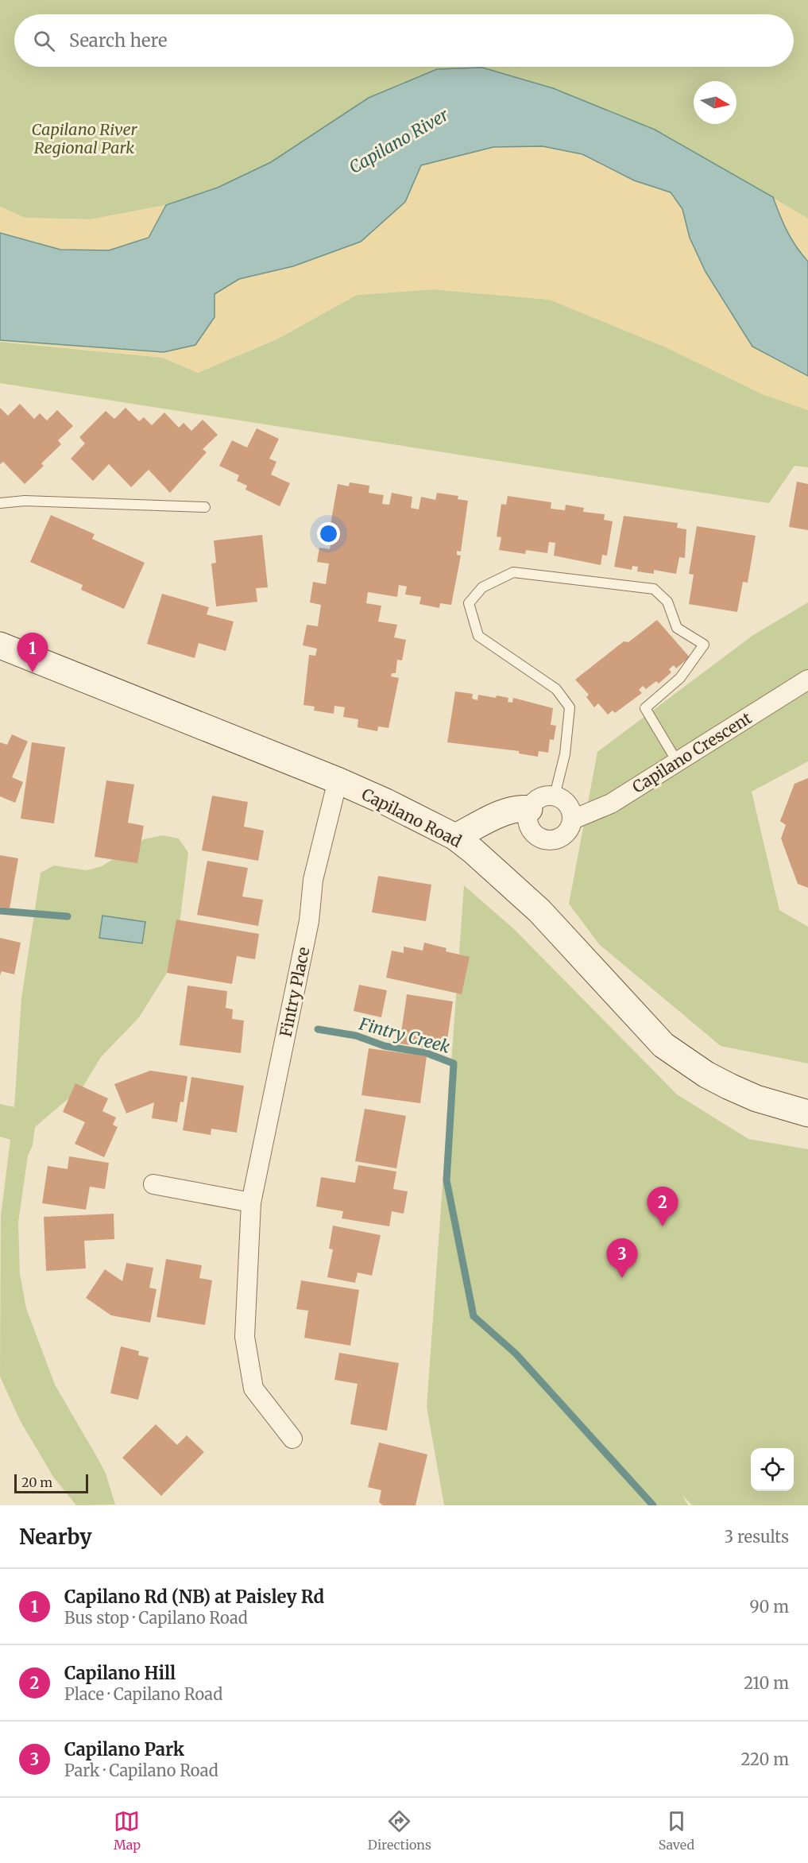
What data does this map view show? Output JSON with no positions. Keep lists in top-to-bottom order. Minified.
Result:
{"streets":{"main road":["Capilano Road"],"street":["Capilano Crescent","Fintry Place"]},"crossings":[["Capilano Road","Fintry Place"]],"water":["Capilano River","Fintry Creek"],"parks":["Capilano River Regional Park"],"scale_bar":"20 m","north":"right","page":{"search":"Search here","pins":["1","2","3"],"scale":"20 m","heading":["Nearby","3 results"],"list":[{"mark":"1","name":"Capilano Rd (NB) at Paisley Rd","note":"Bus stop · Capilano Road","value":"90 m"},{"mark":"2","name":"Capilano Hill","note":"Place · Capilano Road","value":"210 m"},{"mark":"3","name":"Capilano Park","note":"Park · Capilano Road","value":"220 m"}],"nav":["Map","Directions","Saved"]}}
